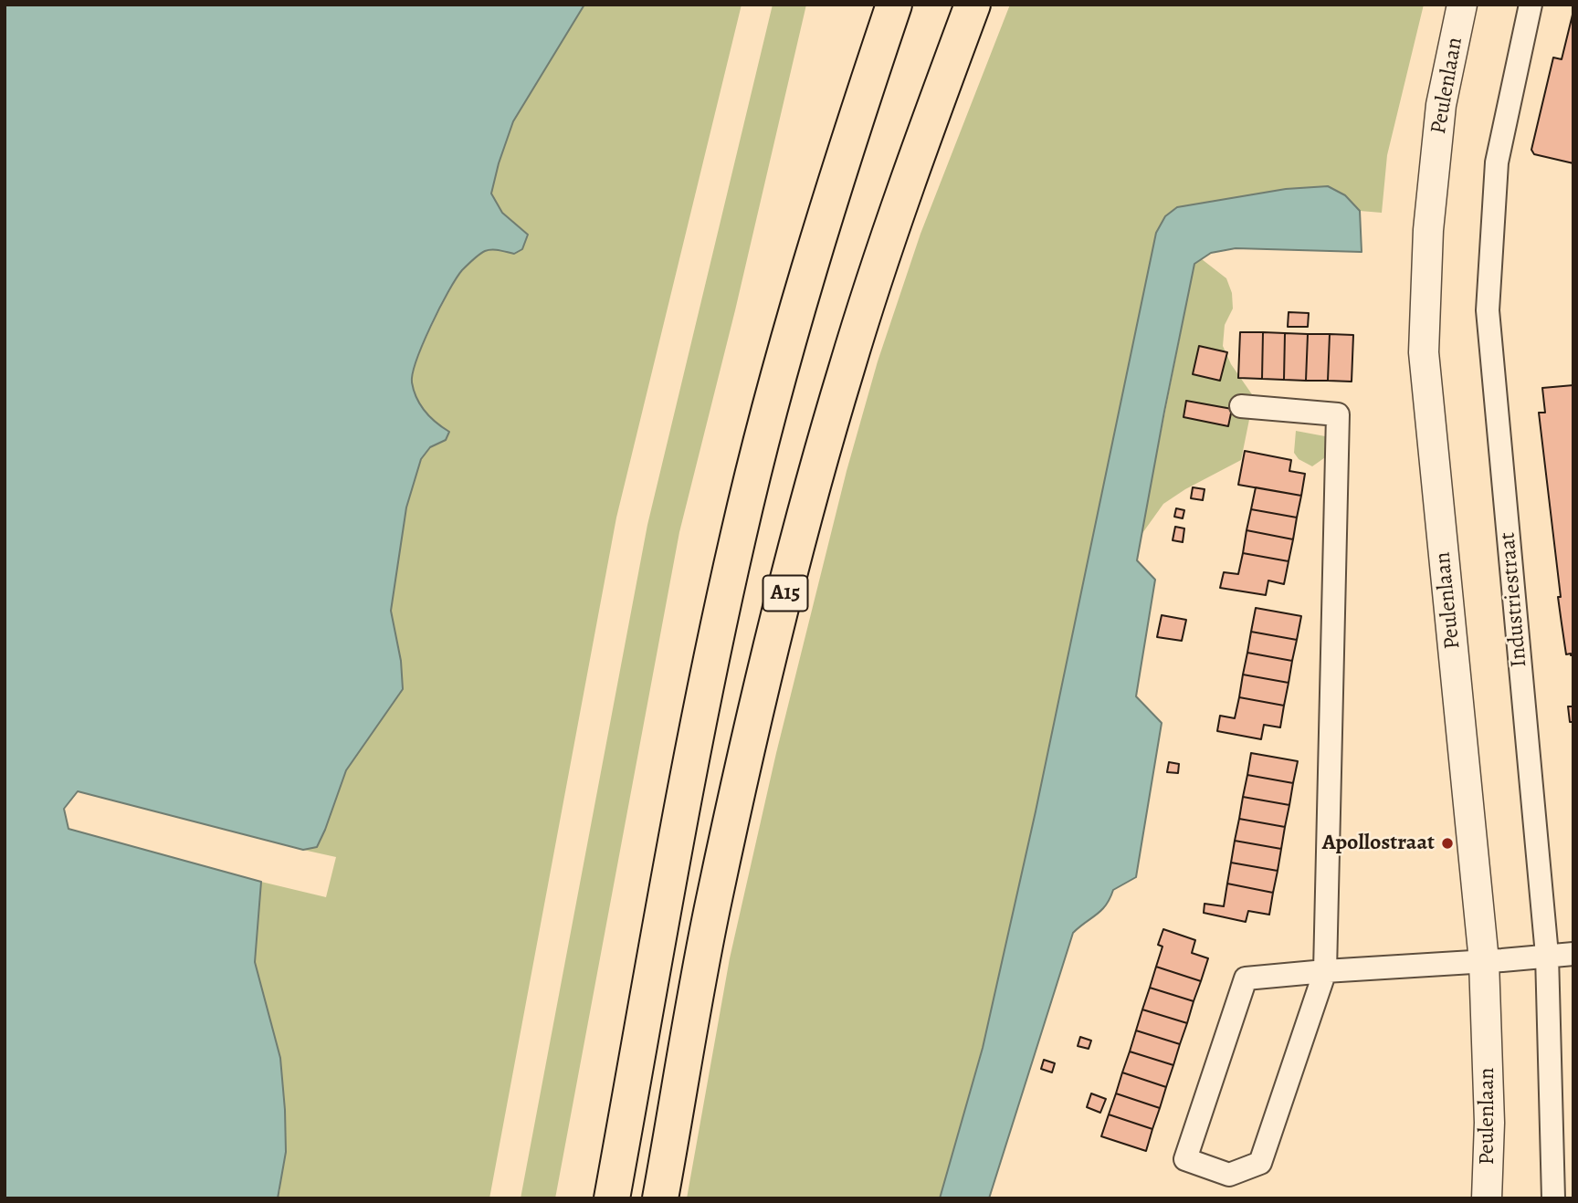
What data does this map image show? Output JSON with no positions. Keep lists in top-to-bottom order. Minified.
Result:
{"streets":{"highway":["A15"],"street":["Peulenlaan","Industriestraat"]},"places":["Apollostraat"]}
